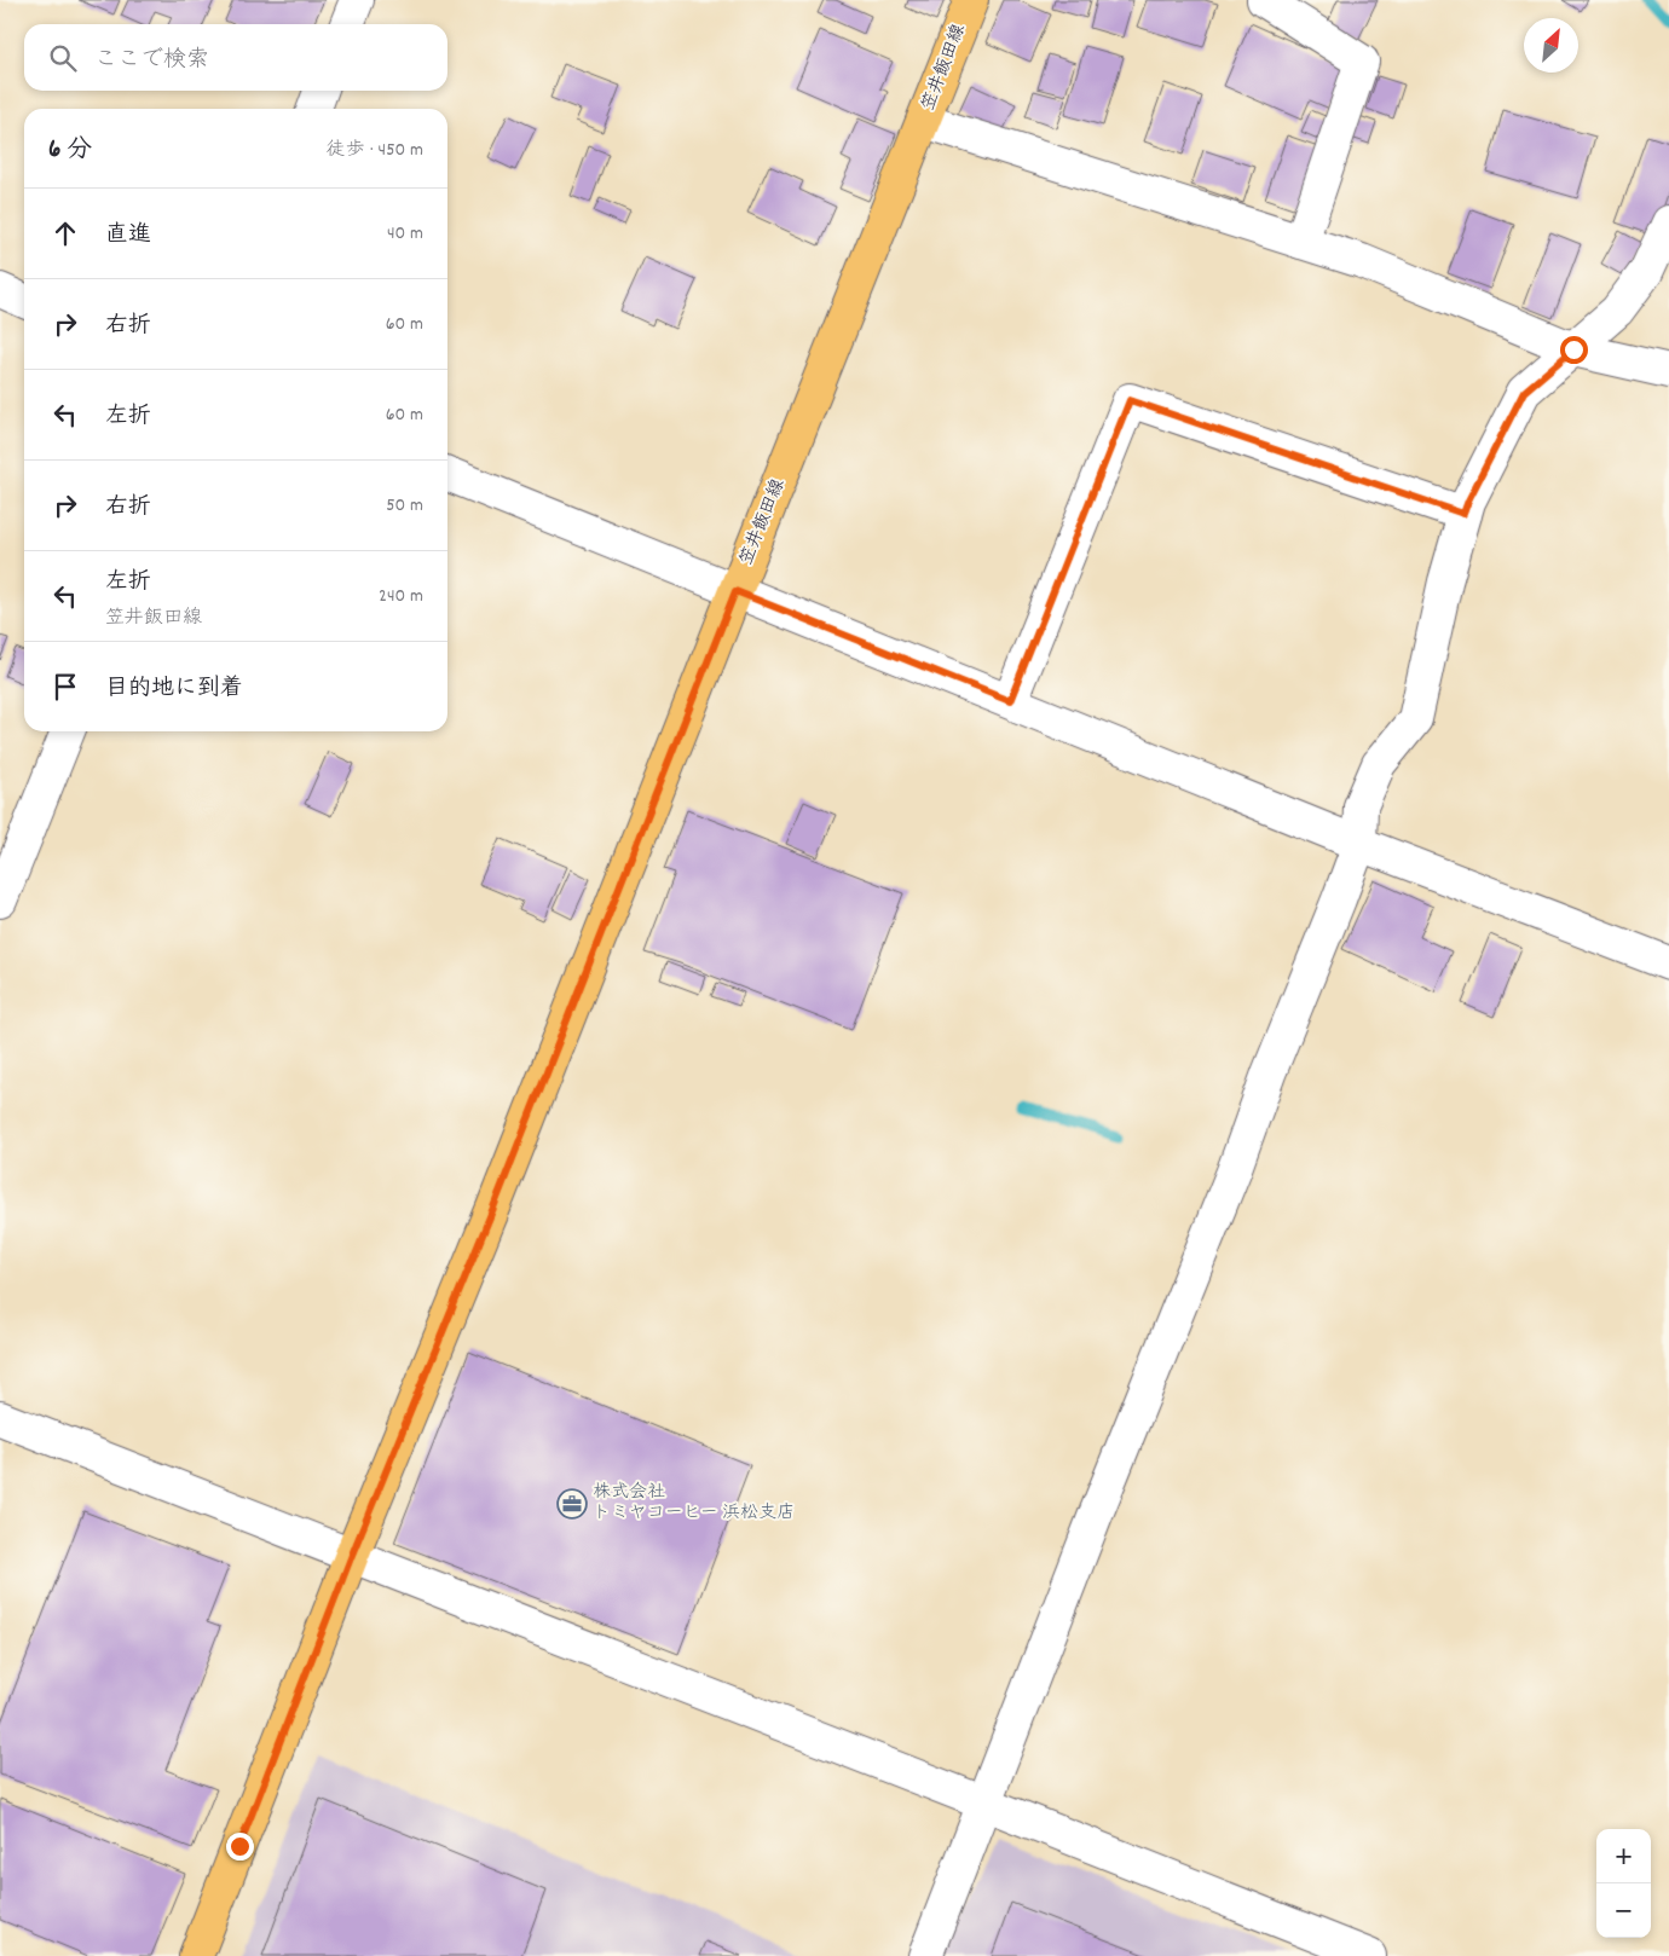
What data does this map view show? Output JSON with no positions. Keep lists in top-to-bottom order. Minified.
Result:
{"streets":{"main road":["笠井飯田線"]},"places":{"office":["株式会社 トミヤコーヒー 浜松支店"]},"north":"top right","page":{"search":"ここで検索","heading":["6 分","徒歩 · 450 m"],"list":[["直進","40 m"],["右折","60 m"],["左折","60 m"],["右折","50 m"],["左折","笠井飯田線","240 m"],"目的地に到着"],"map_buttons":["+","−"]}}
